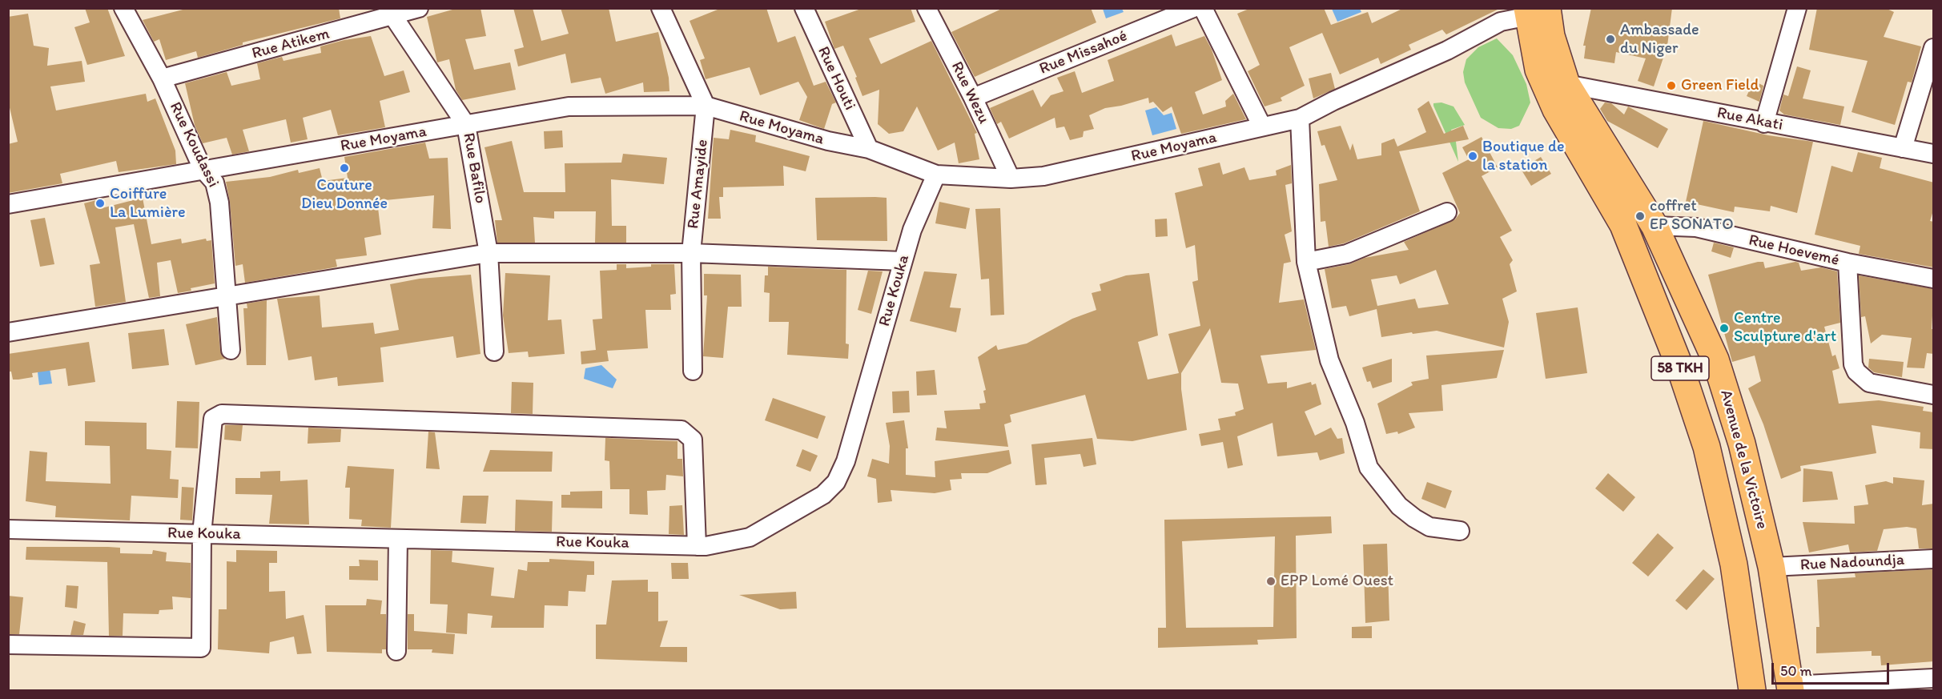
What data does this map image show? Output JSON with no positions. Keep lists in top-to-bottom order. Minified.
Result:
{"streets":{"highway":["58 TKH","Avenue de la Victoire"],"street":["Rue Atikem","Rue Missahoé","Rue Houti","Rue Wezu","Rue Akati","Rue Moyama","Rue Koudassi","Rue Bafilo","Rue Amayide","Rue Hoevemé","Rue Kouka","Rue Nadoundja"]},"crossings":[["Rue Atikem","Rue Koudassi"],["Rue Atikem","Rue Bafilo"],["Rue Missahoé","Rue Wezu"],["Rue Houti","Rue Moyama"],["Rue Wezu","Rue Moyama"],["Rue Akati","Avenue de la Victoire"],["Rue Moyama","Rue Koudassi"],["Rue Moyama","Rue Bafilo"],["Rue Moyama","Rue Amayide"],["Rue Moyama","Rue Kouka"],["Rue Moyama","58 TKH"],["Rue Moyama","Avenue de la Victoire"],["Rue Hoevemé","Avenue de la Victoire"],["58 TKH","Avenue de la Victoire"],["Avenue de la Victoire","Rue Nadoundja"]],"places":["Ambassade du Niger","Green Field","Boutique de la station","Couture Dieu Donnée","Coiffure La Lumière","coffret EP SONATO","Centre Sculpture d'art","EPP Lomé Ouest"],"scale_bar":"50 m"}
